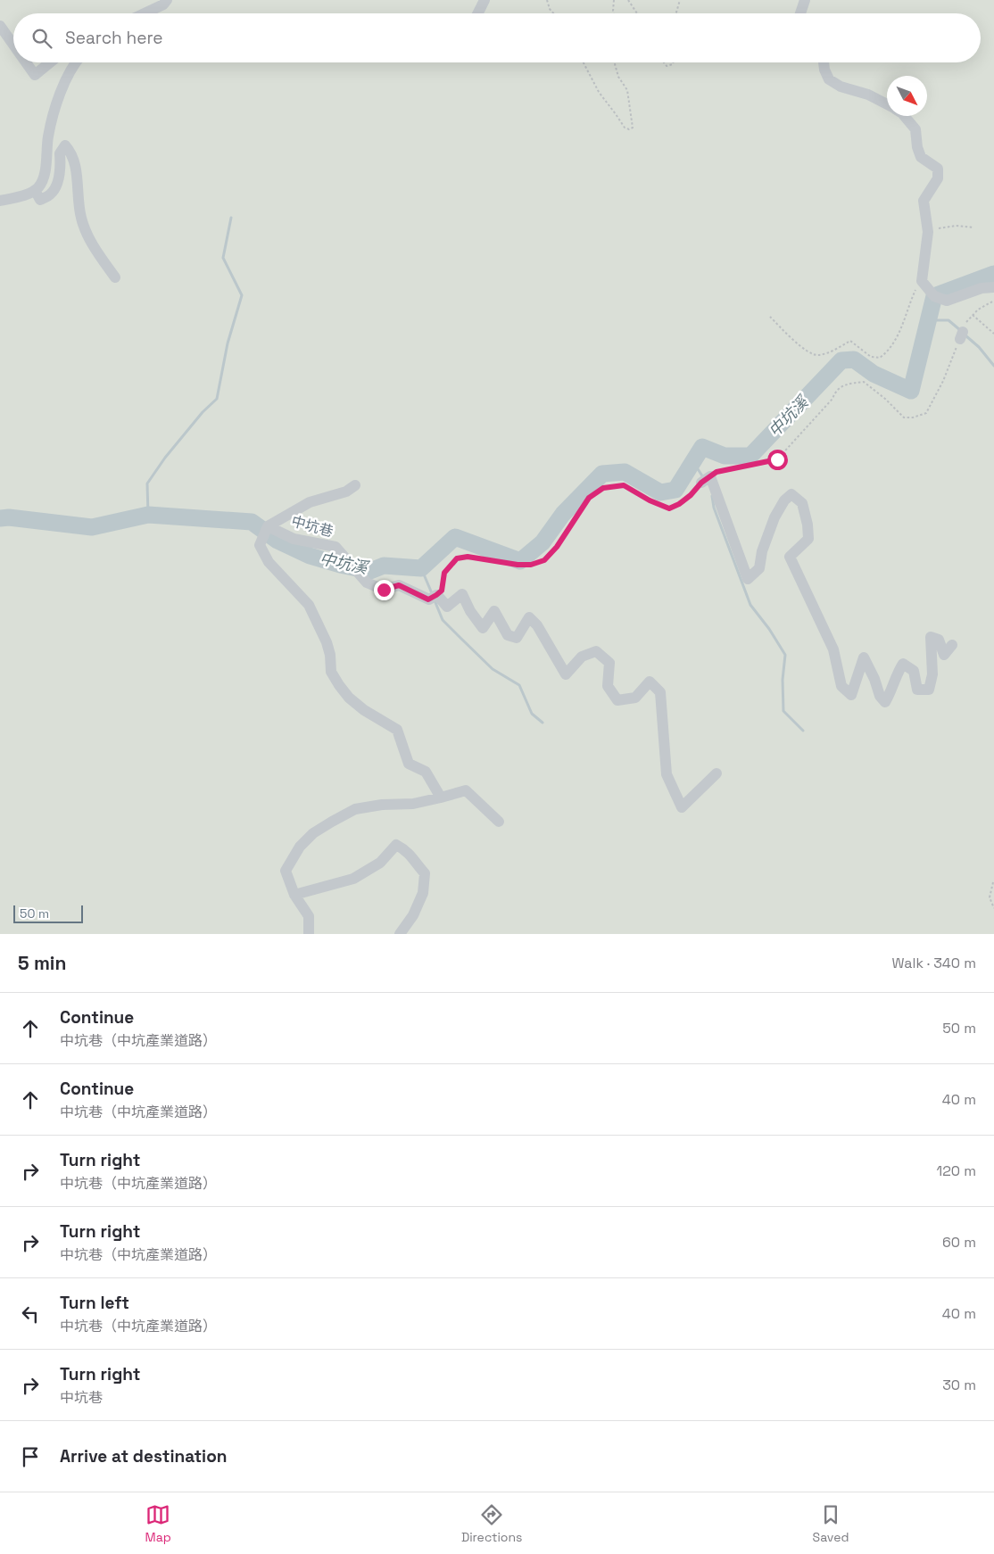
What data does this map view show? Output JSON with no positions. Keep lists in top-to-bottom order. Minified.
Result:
{"streets":{"street":["中坑巷"]},"water":["中坑溪"],"scale_bar":"50 m","north":"bottom right","page":{"search":"Search here","scale":"50 m","heading":["5 min","Walk · 340 m"],"list":[["Continue","中坑巷（中坑產業道路）","50 m"],["Continue","中坑巷（中坑產業道路）","40 m"],["Turn right","中坑巷（中坑產業道路）","120 m"],["Turn right","中坑巷（中坑產業道路）","60 m"],["Turn left","中坑巷（中坑產業道路）","40 m"],["Turn right","中坑巷","30 m"],"Arrive at destination"],"nav":["Map","Directions","Saved"]}}
